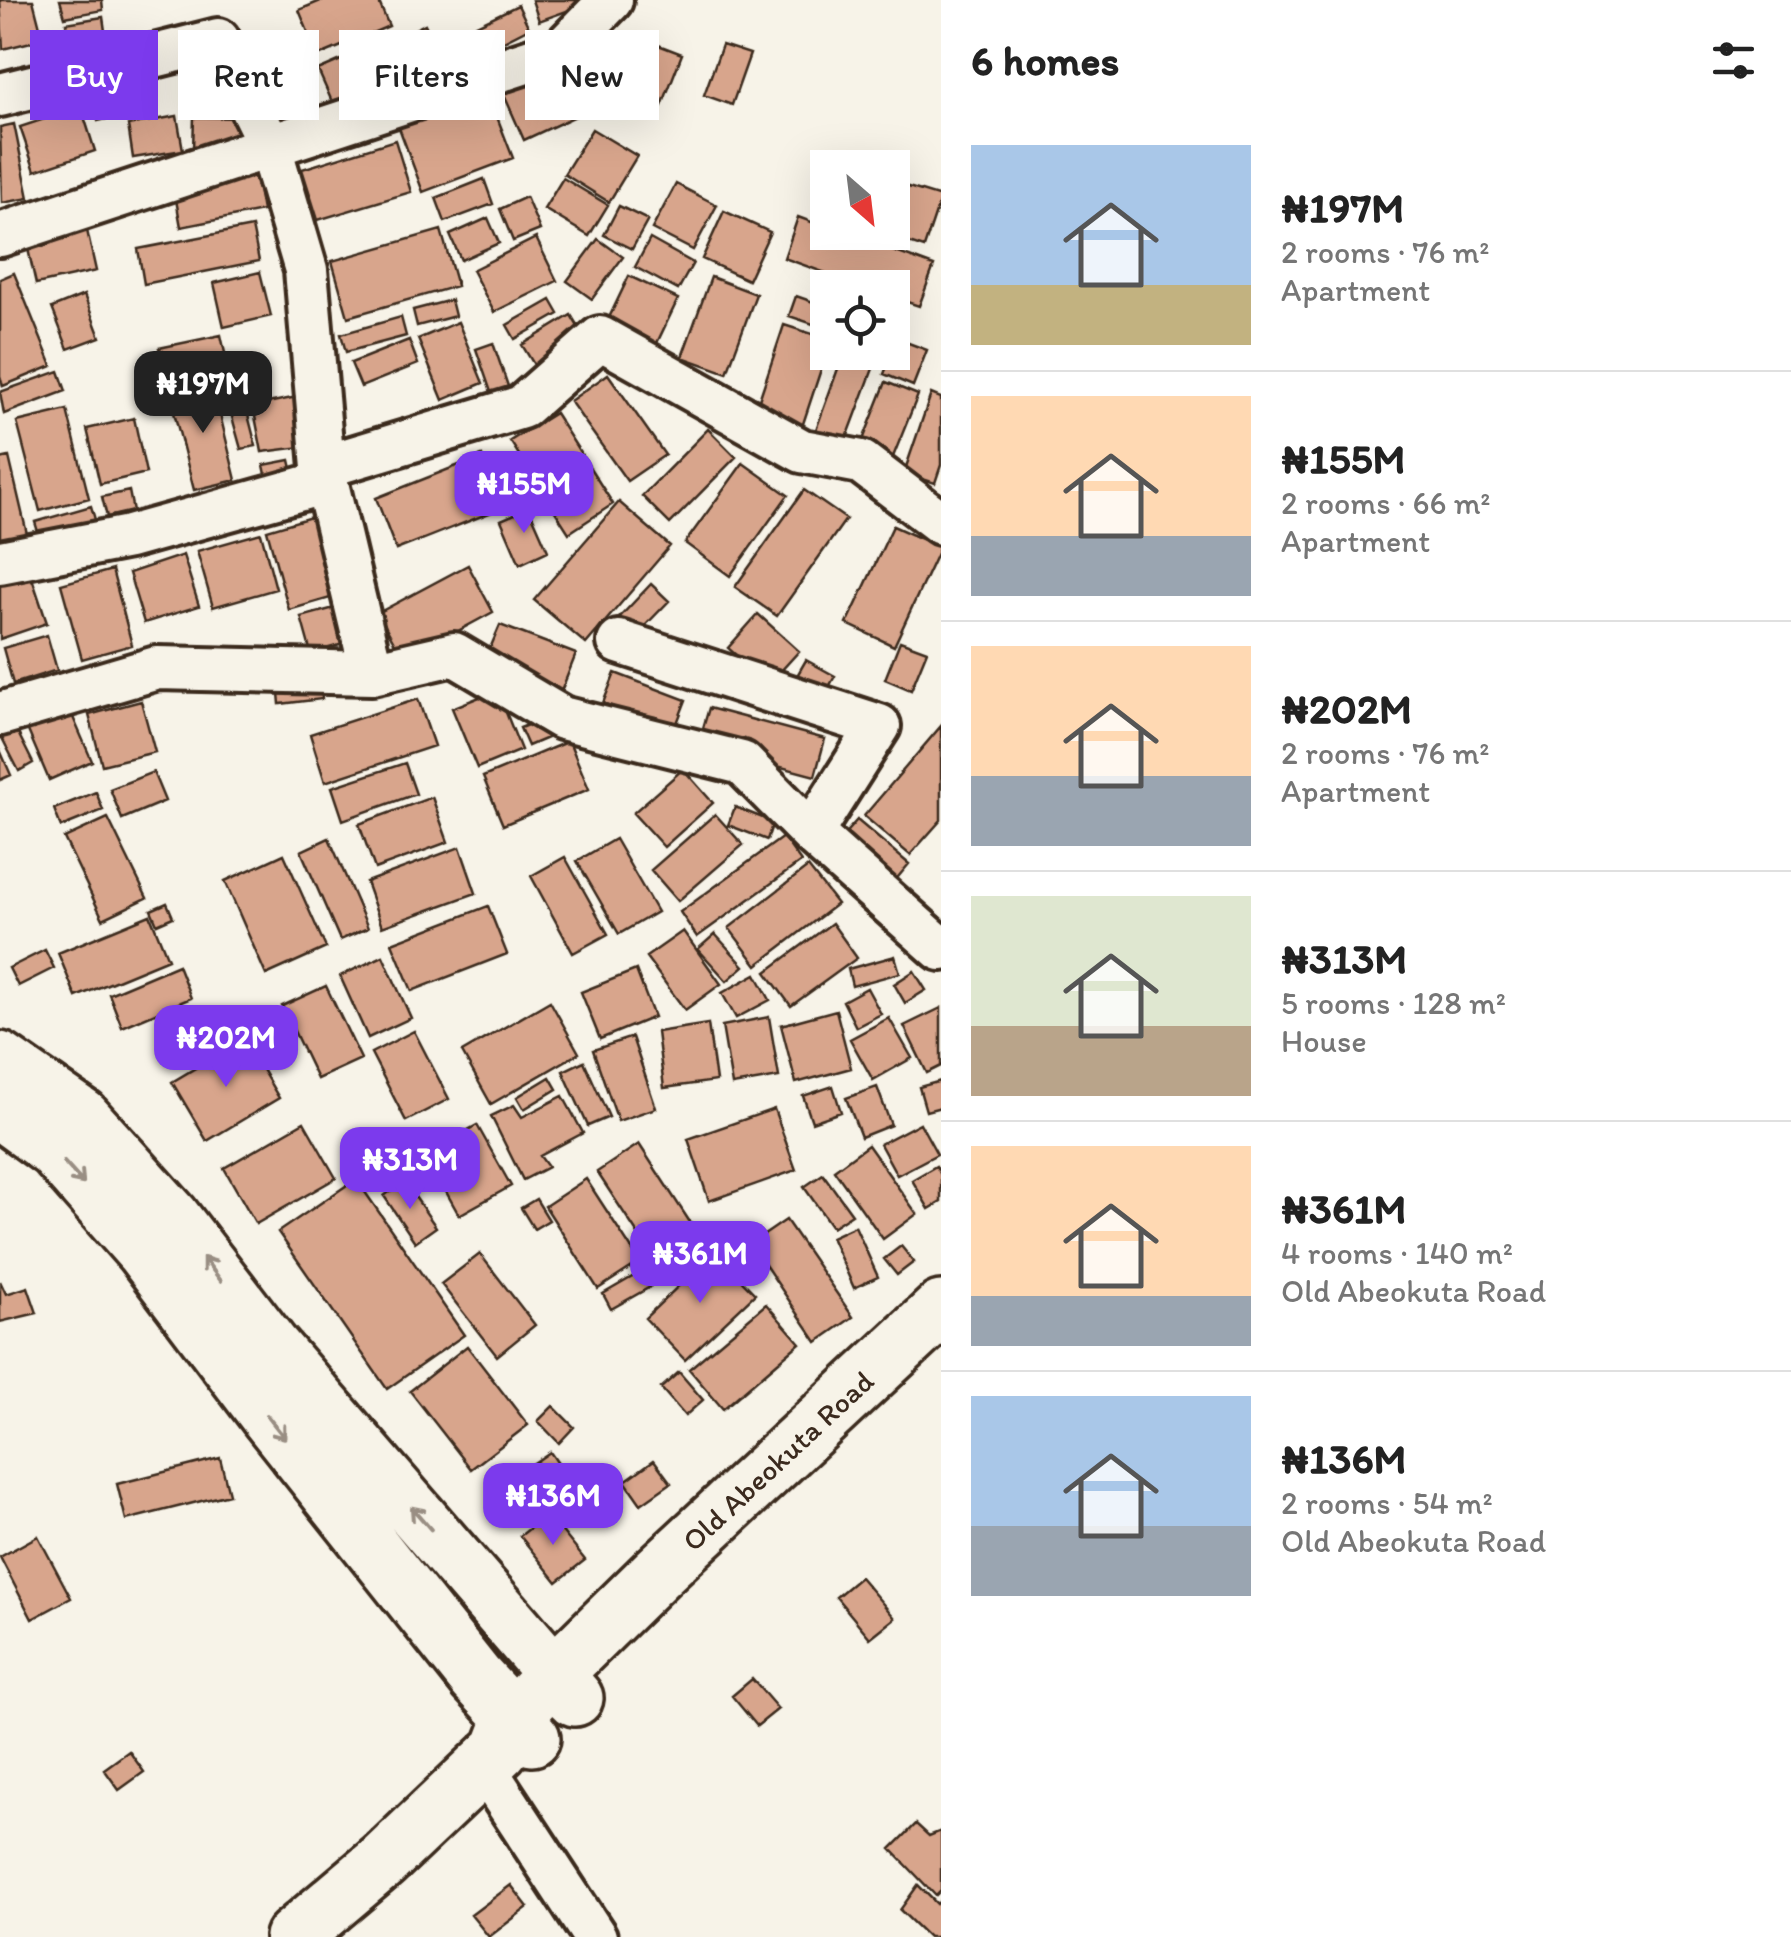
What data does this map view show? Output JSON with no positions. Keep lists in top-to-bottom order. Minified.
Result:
{"streets":{"highway":["Old Abeokuta Road"]},"north":"bottom right","page":{"heading":"6 homes","chip":["Buy","Rent","Filters","New"],"list":[{"name":"₦197M","note":"2 rooms · 76 m² · Apartment"},{"name":"₦155M","note":"2 rooms · 66 m² · Apartment"},{"name":"₦202M","note":"2 rooms · 76 m² · Apartment"},{"name":"₦313M","note":"5 rooms · 128 m² · House"},{"name":"₦361M","note":"4 rooms · 140 m² · Old Abeokuta Road"},{"name":"₦136M","note":"2 rooms · 54 m² · Old Abeokuta Road"}],"price":["₦197M","₦155M","₦202M","₦313M","₦361M","₦136M"]}}
